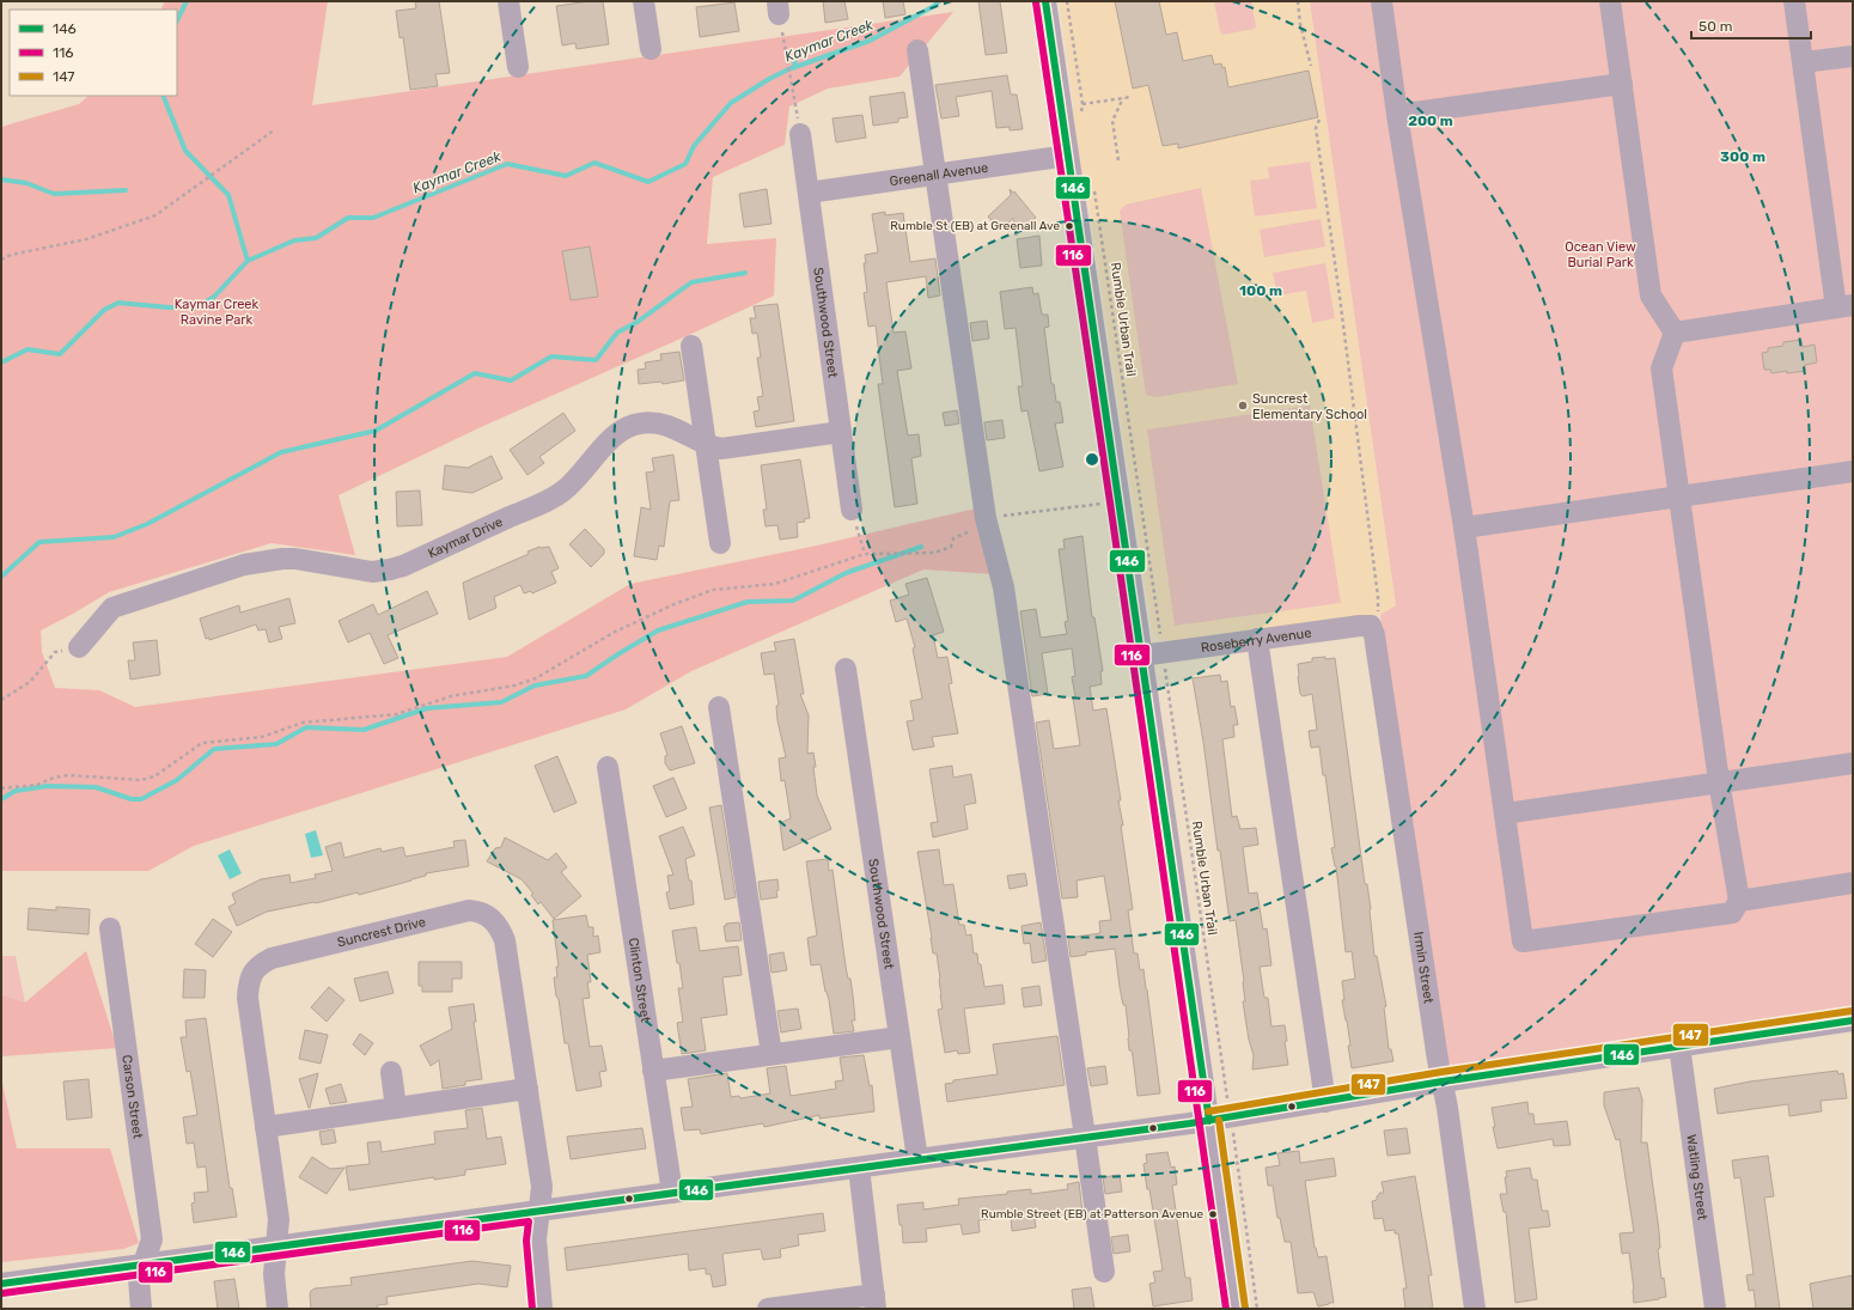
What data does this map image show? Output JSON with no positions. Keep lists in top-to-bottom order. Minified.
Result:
{"streets":{"street":["Greenall Avenue","Southwood Street","Kaymar Drive","Roseberry Avenue","Suncrest Drive","Irmin Street","Clinton Street","Carson Street","Watling Street"],"path":["Rumble Urban Trail"]},"crossings":[["Greenall Avenue","Southwood Street"],["Southwood Street","Kaymar Drive"],["Roseberry Avenue","Irmin Street"]],"water":["Kaymar Creek"],"parks":["Ocean View Burial Park","Kaymar Creek Ravine Park"],"places":["Rumble St (EB) at Greenall Ave","Suncrest Elementary School","Rumble Street (EB) at Patterson Avenue"],"lines":["transit line 146","transit line 116","transit line 147"],"legend":["146","116","147"],"scale_bar":"50 m","rings":["200 m","300 m","100 m"]}
